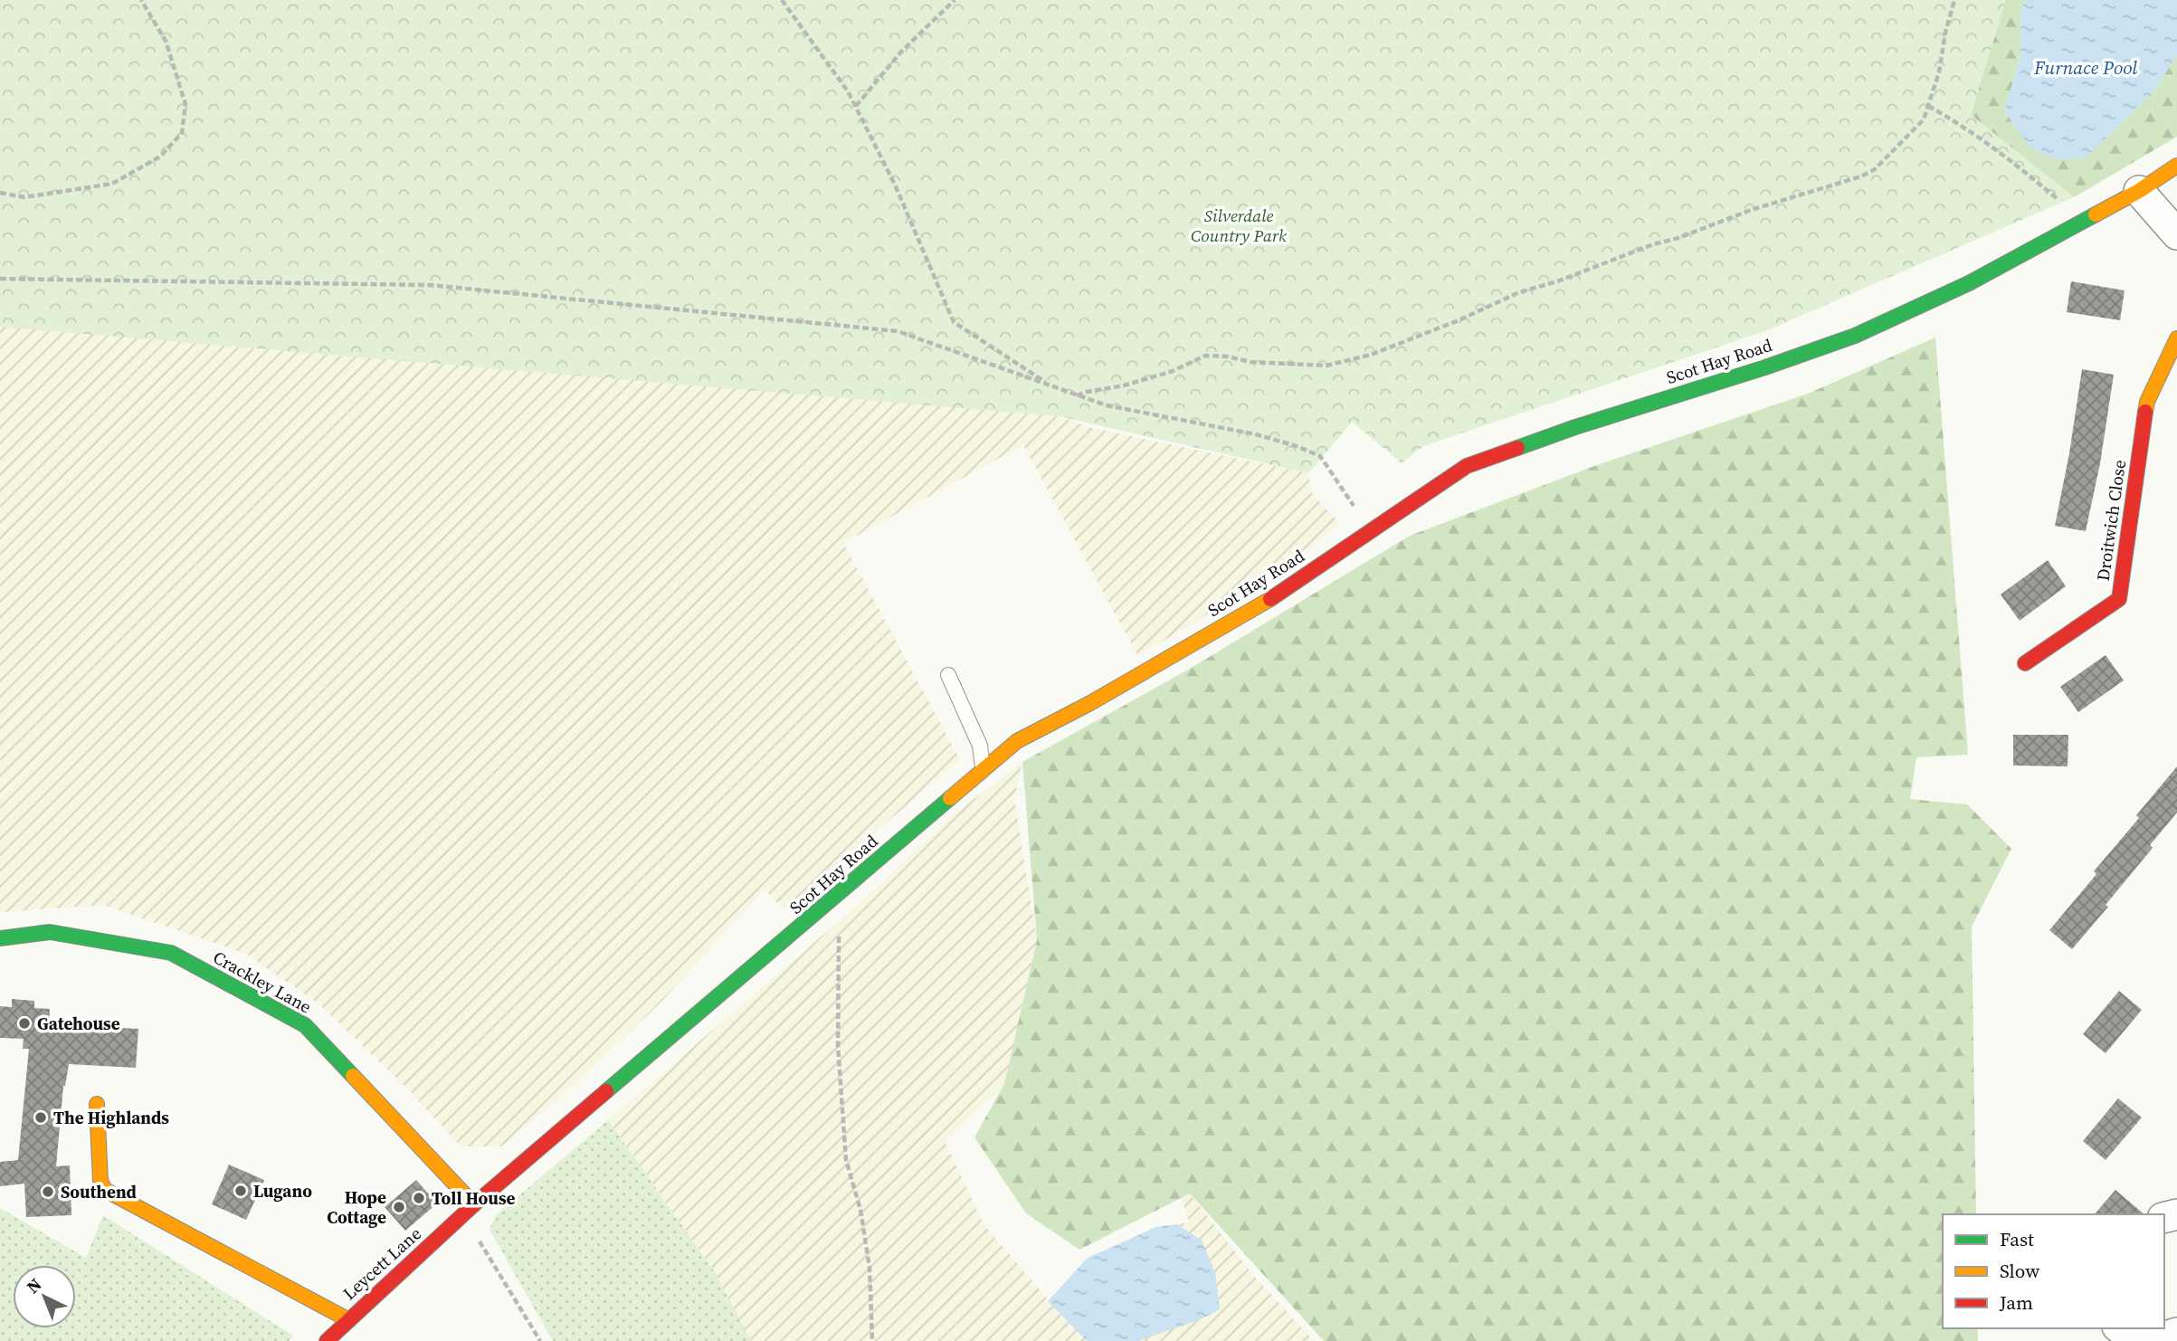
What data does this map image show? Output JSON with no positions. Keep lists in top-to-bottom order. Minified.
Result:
{"streets":{"street":["Scot Hay Road","Droitwich Close","Crackley Lane","Leycett Lane"]},"crossings":[["Scot Hay Road","Crackley Lane"],["Scot Hay Road","Leycett Lane"],["Crackley Lane","Leycett Lane"]],"water":["Furnace Pool"],"parks":["Silverdale Country Park"],"places":["Gatehouse","The Highlands","Lugano","Southend","Toll House","Hope Cottage"],"legend":["Fast","Slow","Jam"],"north":"top left"}
